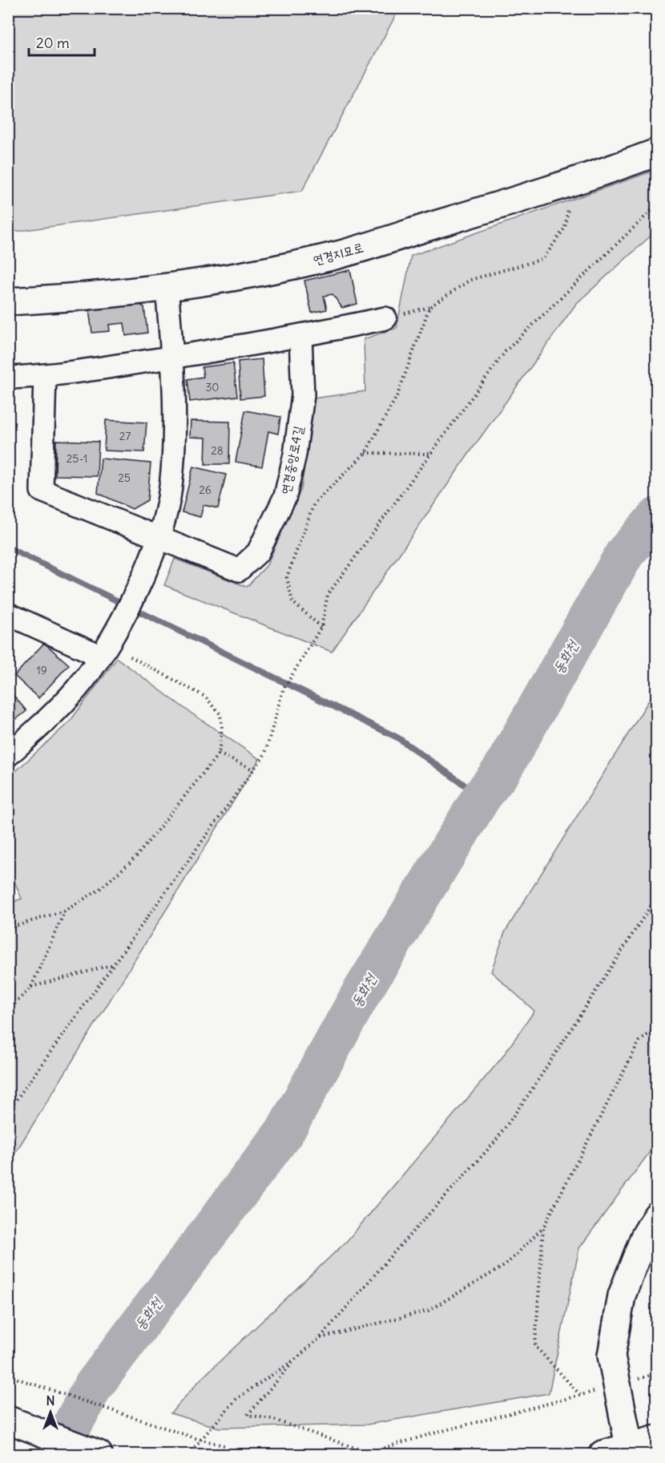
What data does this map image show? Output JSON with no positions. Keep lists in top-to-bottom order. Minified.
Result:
{"streets":{"street":["연경지묘로","연경중앙로4길"]},"water":["동화천"],"house_numbers":["30","27","28","25-1","25","26","19"],"scale_bar":"20 m","north":"top"}
